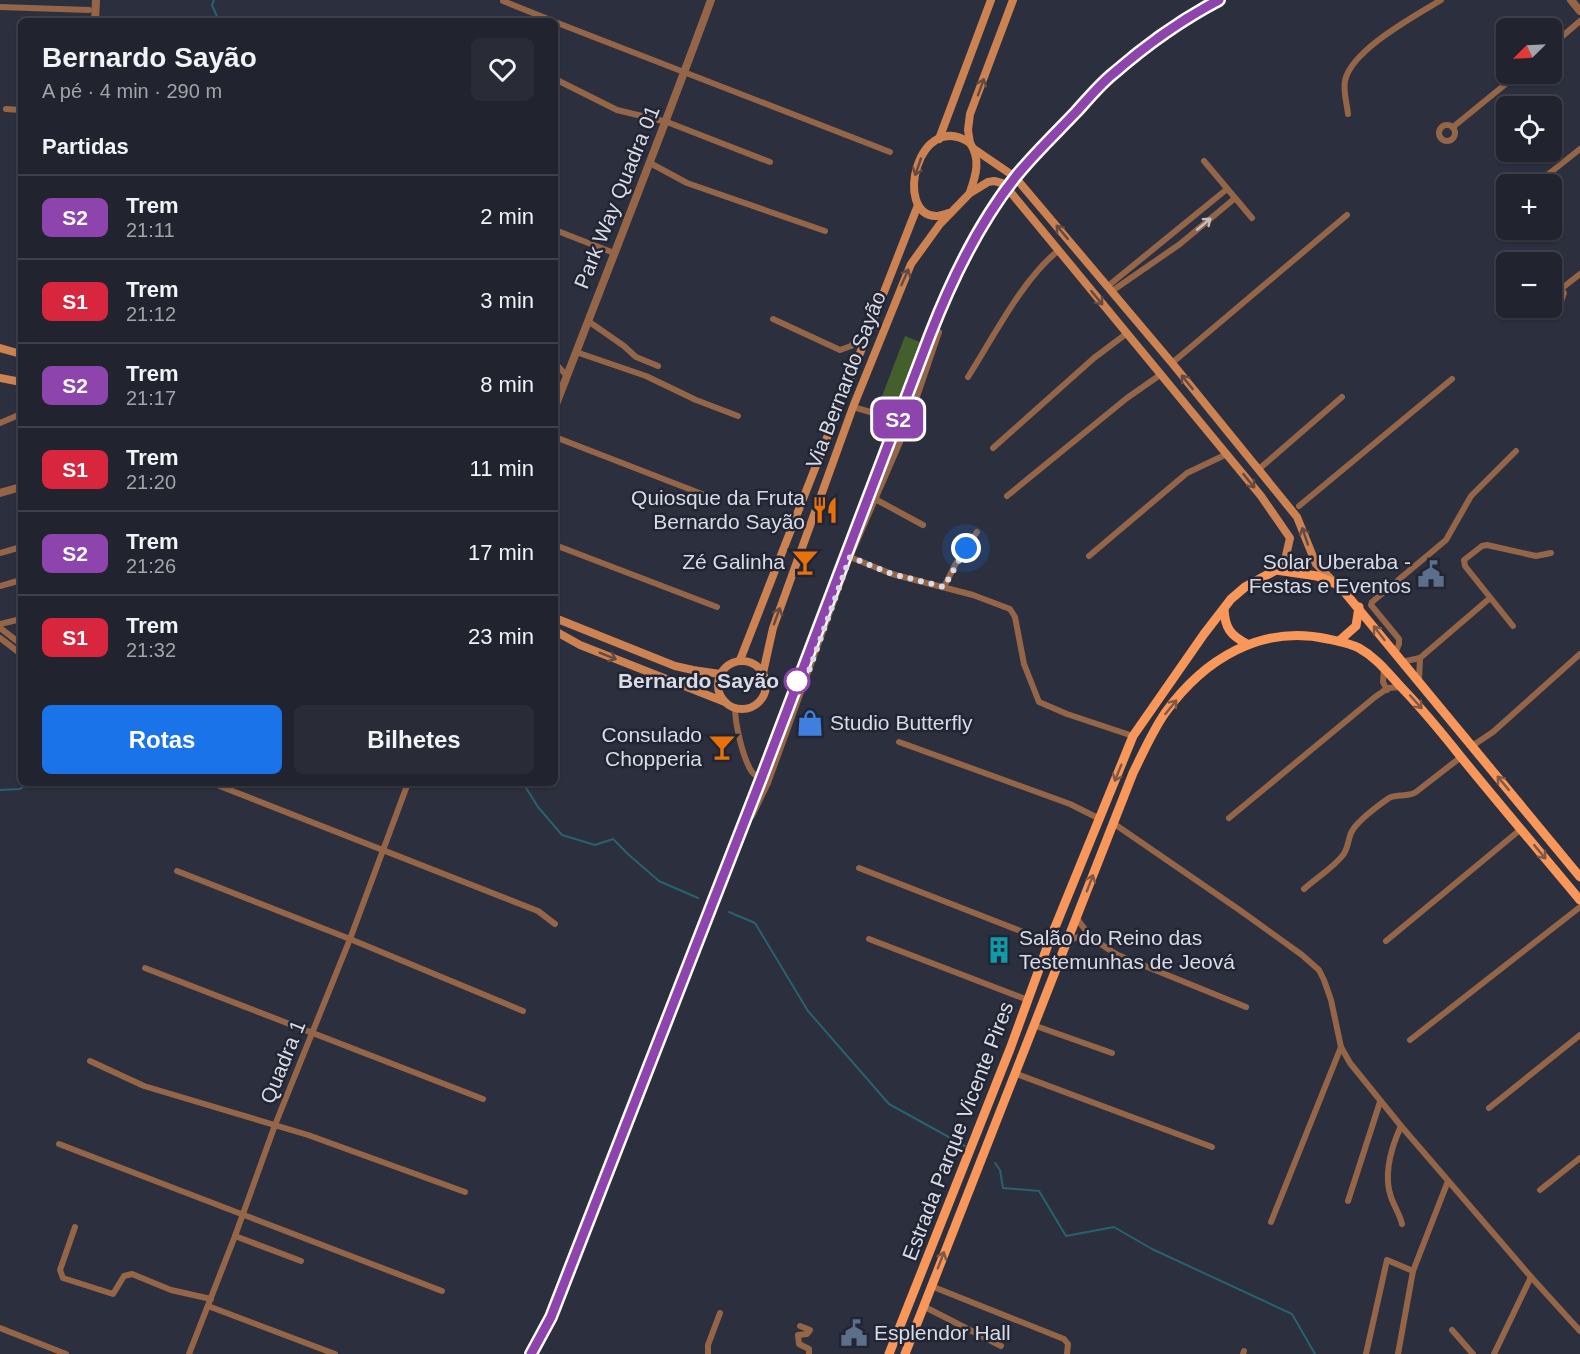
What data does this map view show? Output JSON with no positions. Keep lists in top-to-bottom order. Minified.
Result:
{"streets":{"main road":["Via Bernardo Sayão","Estrada Parque Vicente Pires"],"street":["Park Way Quadra 01","Quadra 1"]},"places":{"restaurant":["Quiosque da Fruta Bernardo Sayão"],"bar":["Zé Galinha","Consulado Chopperia"],"public building":["Solar Uberaba - Festas e Eventos","Esplendor Hall"],"other":["Bernardo Sayão"],"shop":["Studio Butterfly"],"building":["Salão do Reino das Testemunhas de Jeová"]},"north":"bottom left","page":{"on_map":"S2","map_buttons":["+","−"],"heading":[["Bernardo Sayão","A pé · 4 min · 290 m"],"Partidas"],"list":[{"mark":"S2","name":"Trem","note":"21:11","value":"2 min"},{"mark":"S1","name":"Trem","note":"21:12","value":"3 min"},{"mark":"S2","name":"Trem","note":"21:17","value":"8 min"},{"mark":"S1","name":"Trem","note":"21:20","value":"11 min"},{"mark":"S2","name":"Trem","note":"21:26","value":"17 min"},{"mark":"S1","name":"Trem","note":"21:32","value":"23 min"}],"buttons":["Rotas","Bilhetes"]}}
